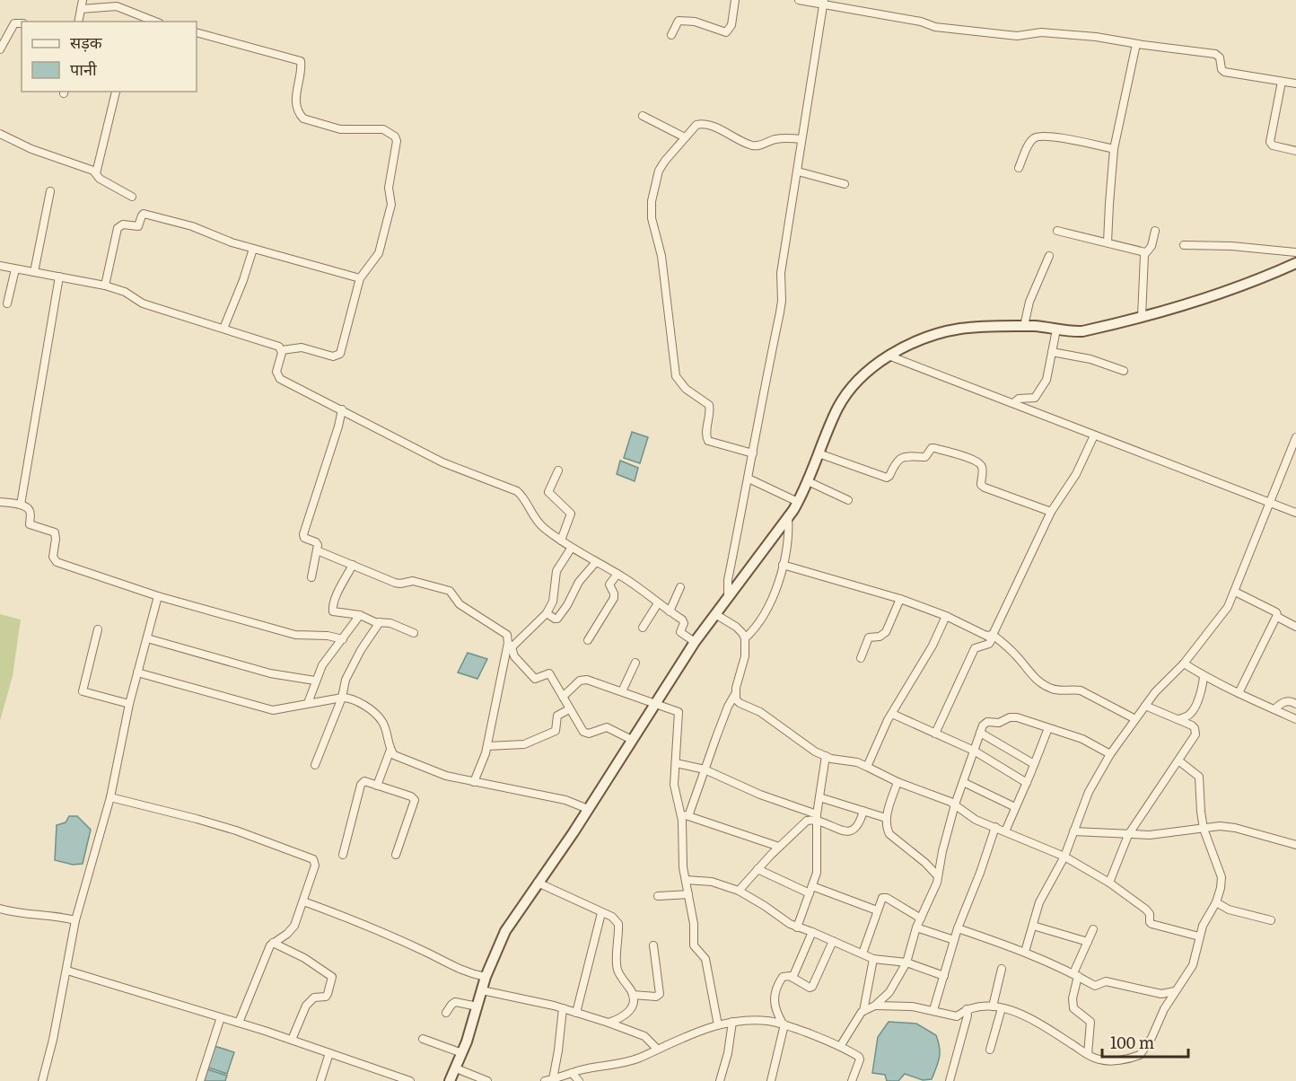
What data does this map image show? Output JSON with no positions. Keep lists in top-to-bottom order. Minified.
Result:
{"legend":["सड़क","पानी"],"scale_bar":"100 m"}
